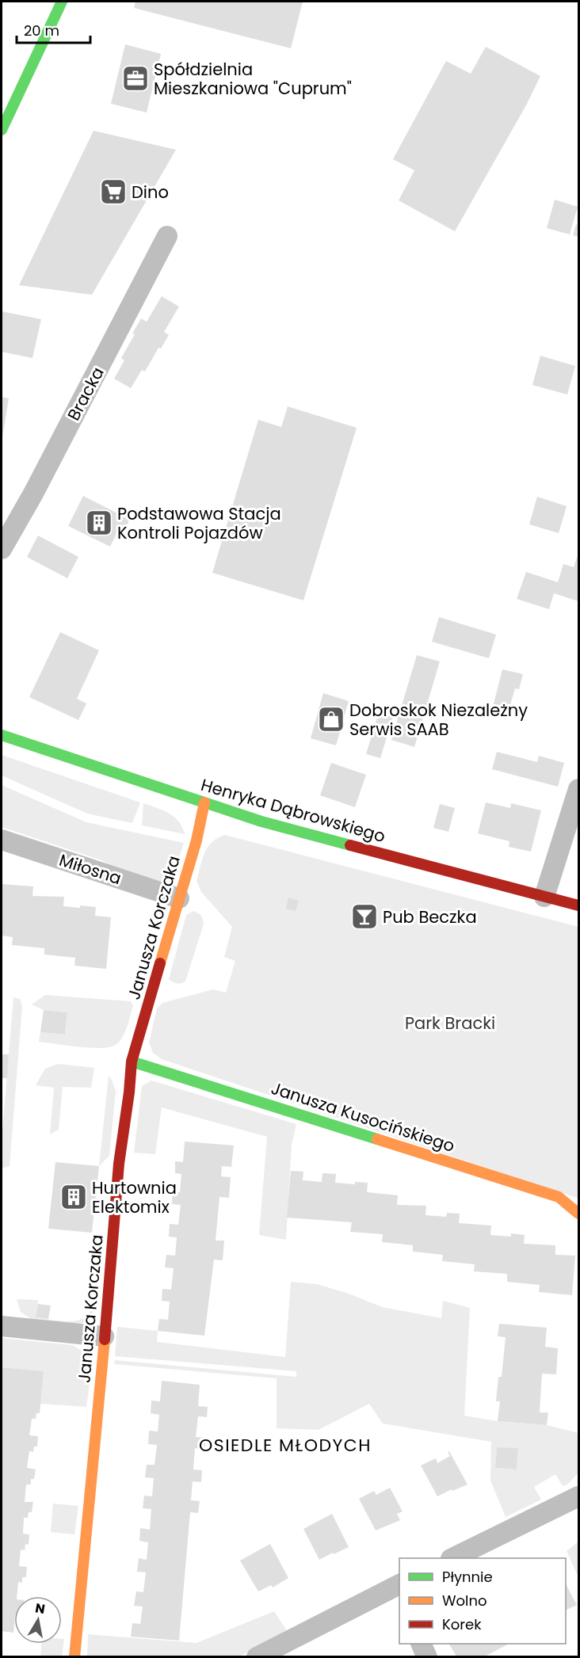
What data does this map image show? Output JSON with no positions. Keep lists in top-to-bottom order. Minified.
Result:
{"streets":{"street":["Bracka","Henryka Dąbrowskiego","Miłosna","Janusza Korczaka","Janusza Kusocińskiego"]},"crossings":[["Henryka Dąbrowskiego","Janusza Korczaka"],["Miłosna","Janusza Korczaka"],["Janusza Korczaka","Janusza Kusocińskiego"]],"districts":["OSIEDLE MŁODYCH"],"parks":["Park Bracki"],"places":{"office":["Spółdzielnia Mieszkaniowa \"Cuprum\""],"supermarket":["Dino"],"building":["Podstawowa Stacja Kontroli Pojazdów","Hurtownia Elektomix"],"shop":["Dobroskok Niezależny Serwis SAAB"],"bar":["Pub Beczka"]},"legend":["Płynnie","Wolno","Korek"],"scale_bar":"20 m","north":"top"}
